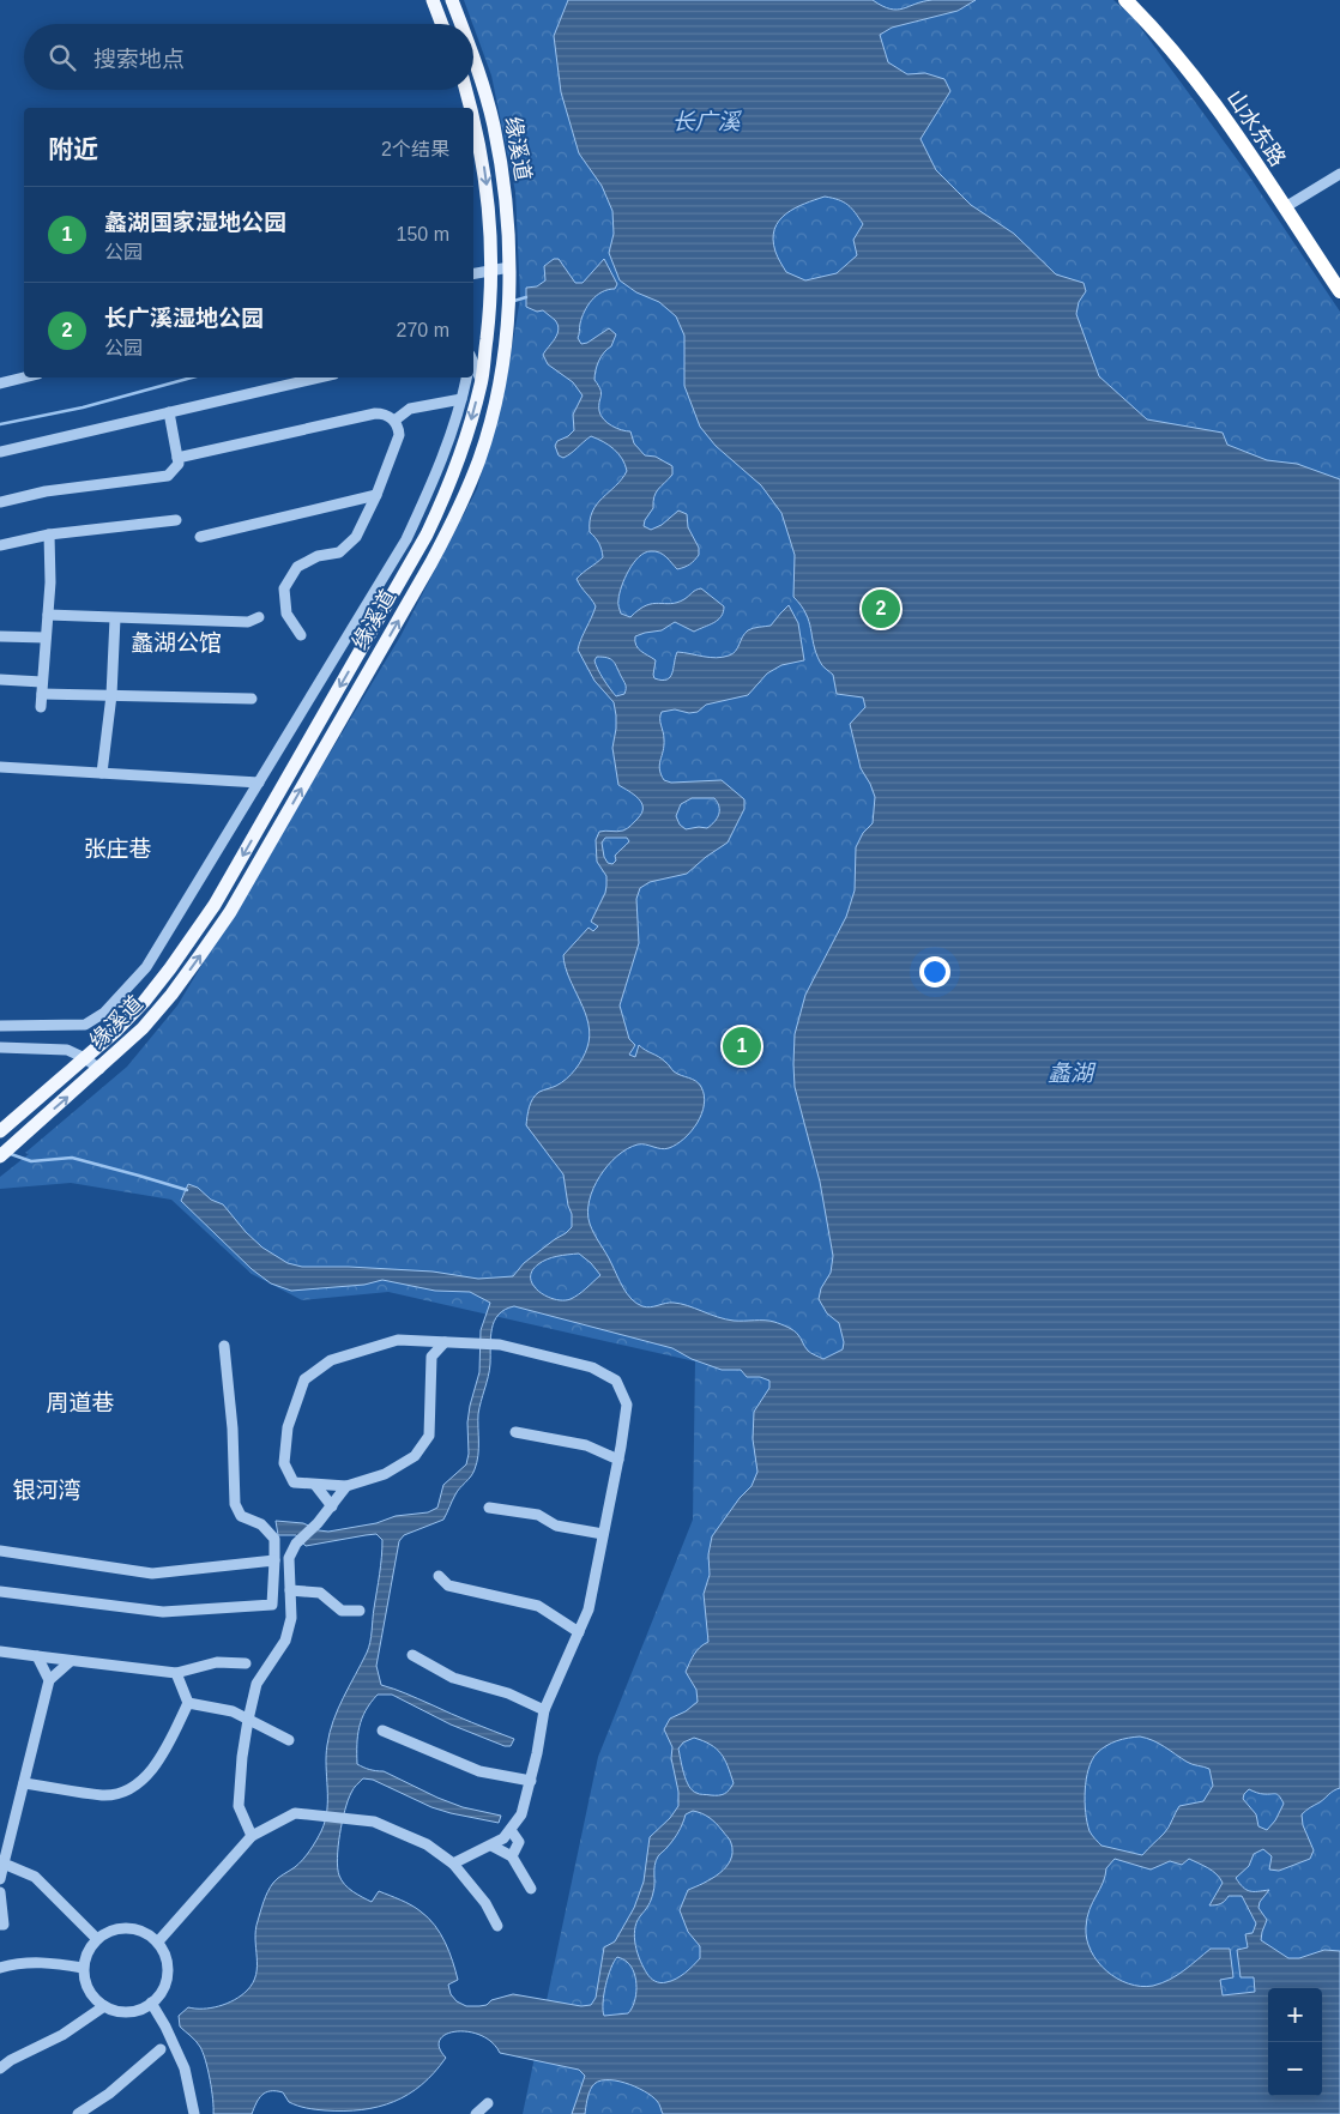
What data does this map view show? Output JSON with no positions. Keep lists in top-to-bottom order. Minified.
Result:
{"streets":{"highway":["山水东路"],"main road":["缘溪道"]},"districts":["蠡湖公馆","张庄巷","周道巷","银河湾"],"water":["长广溪","蠡湖"],"page":{"search":"搜索地点","heading":["附近","2个结果"],"list":[{"mark":"1","name":"蠡湖国家湿地公园","note":"公园","value":"150 m"},{"mark":"2","name":"长广溪湿地公园","note":"公园","value":"270 m"}],"pins":["2","1"],"map_buttons":["+","−"]}}
